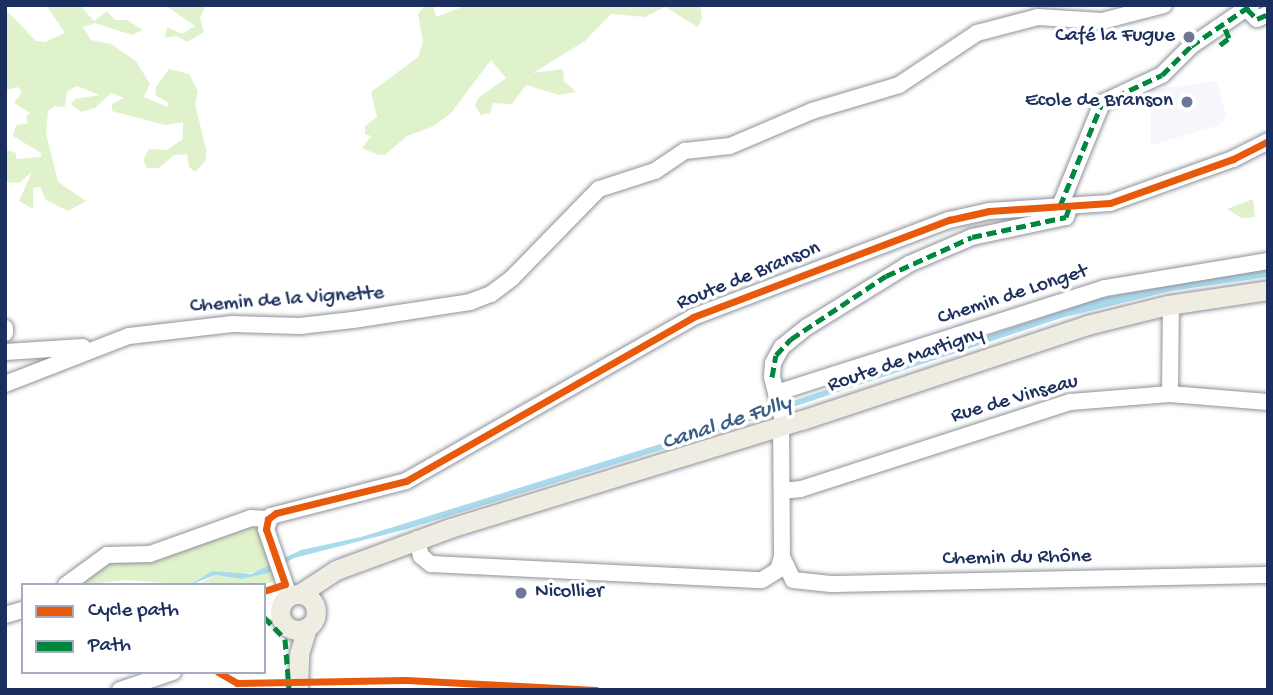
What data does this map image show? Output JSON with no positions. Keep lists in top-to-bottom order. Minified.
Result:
{"streets":{"main road":["Route de Martigny"],"street":["Route de Branson","Chemin de Longet","Chemin de la Vignette","Rue de Vinseau","Chemin du Rhône"]},"water":["Canal de Fully"],"places":["Café la Fugue","Ecole de Branson","Nicollier"],"legend":["Cycle path","Path"]}
